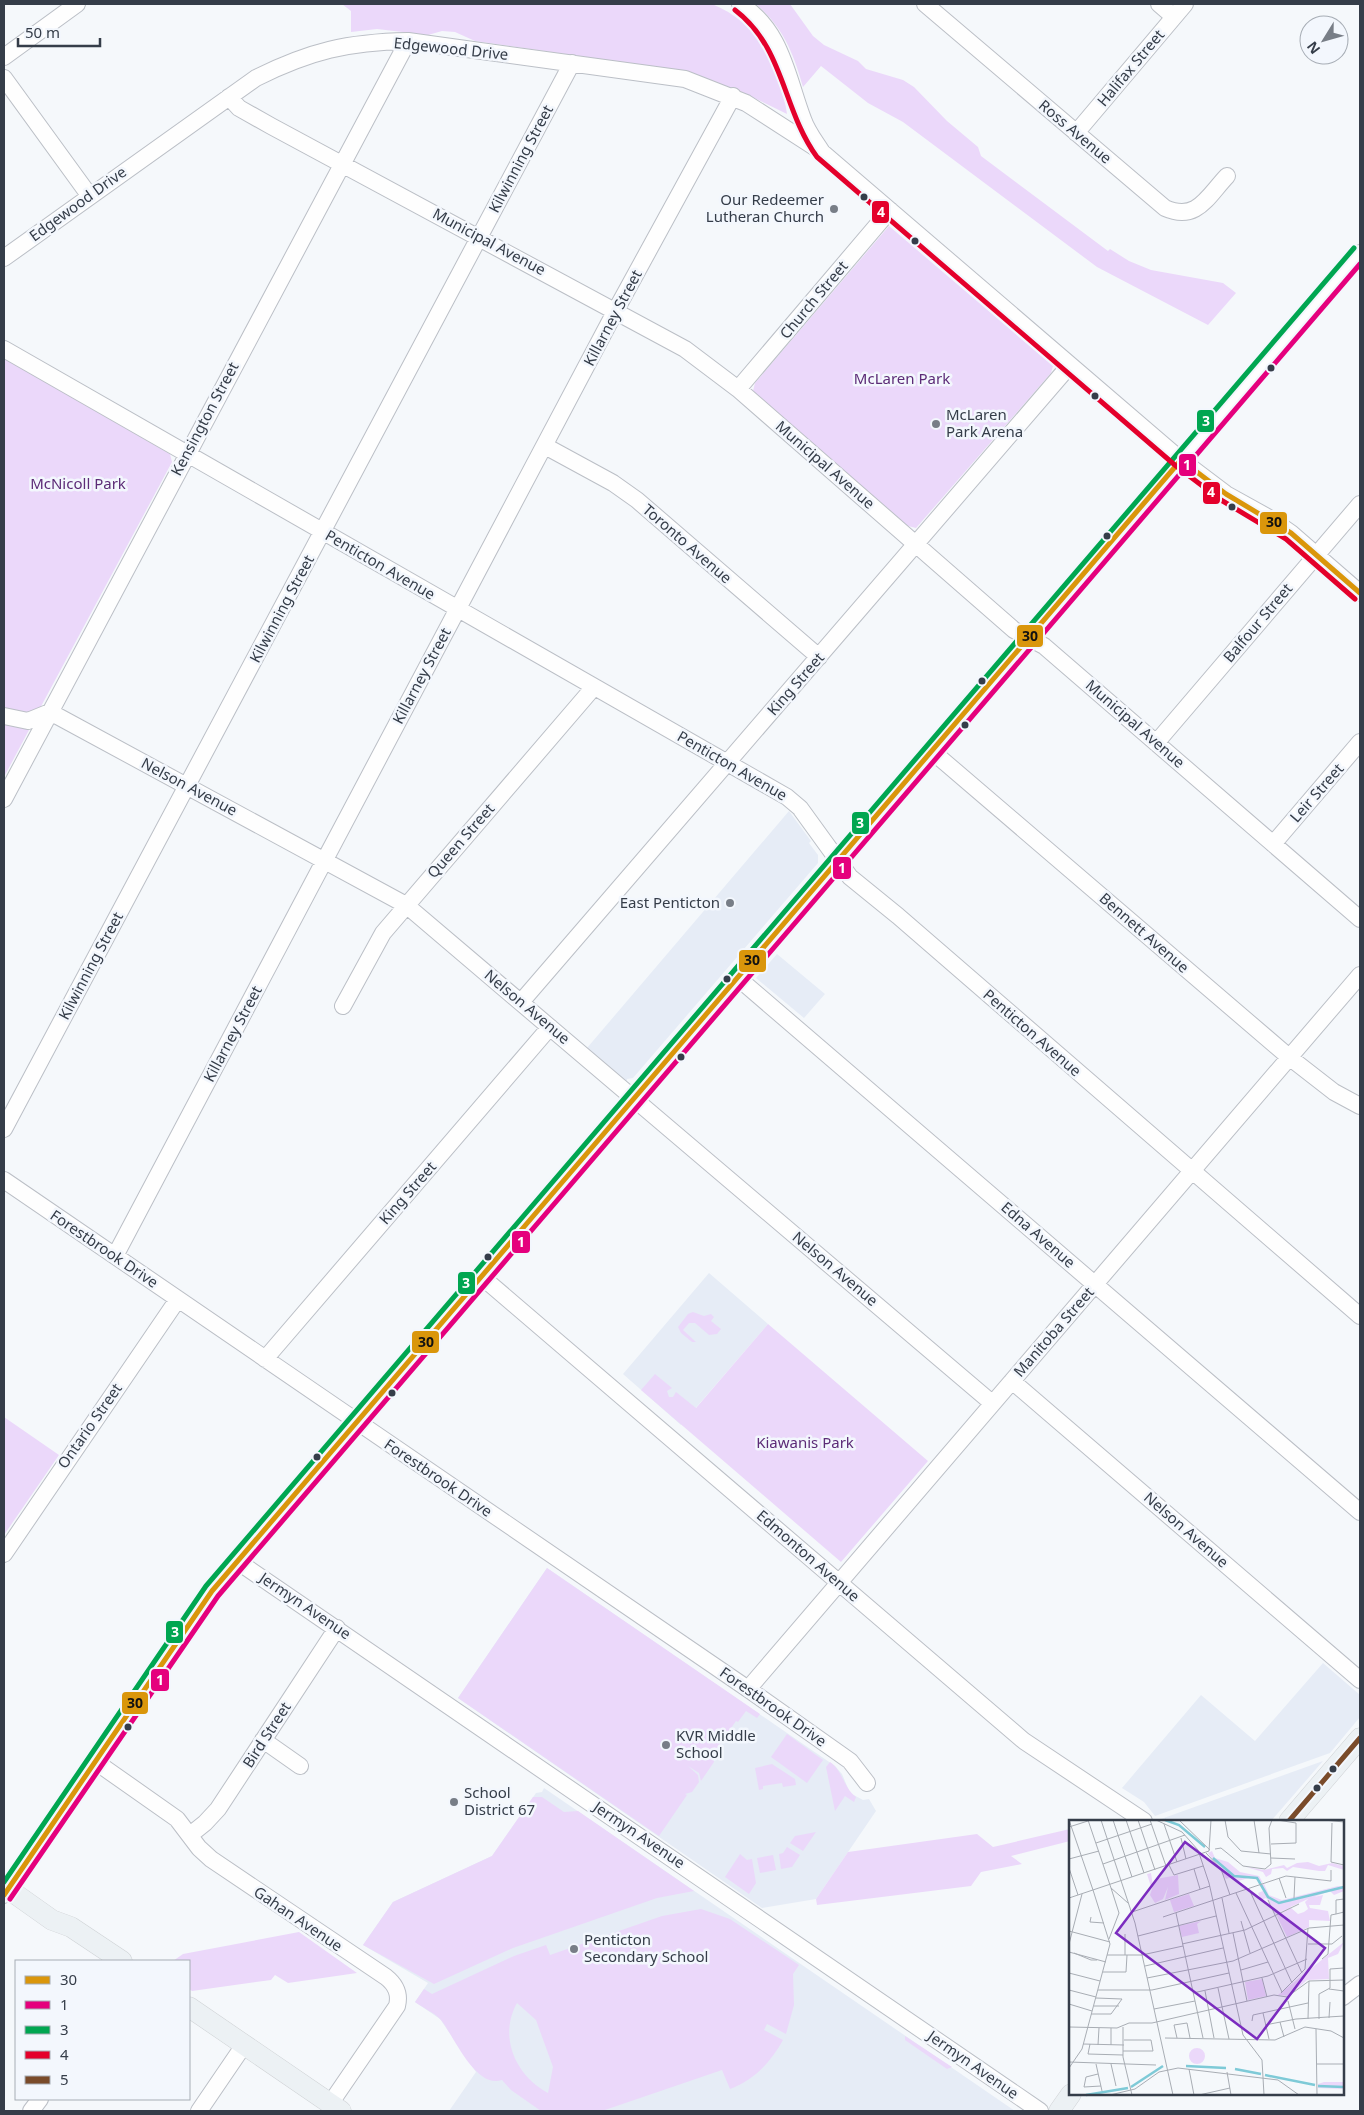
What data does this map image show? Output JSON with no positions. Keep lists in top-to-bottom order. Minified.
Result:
{"streets":{"street":["Edgewood Drive","Halifax Street","Ross Avenue","Kilwinning Street","Municipal Avenue","Church Street","Killarney Street","Kensington Street","Toronto Avenue","Penticton Avenue","Balfour Street","King Street","Nelson Avenue","Leir Street","Queen Street","Bennett Avenue","Edna Avenue","Forestbrook Drive","Manitoba Street","Ontario Street","Edmonton Avenue","Jermyn Avenue","Bird Street","Gahan Avenue"]},"crossings":[["Edgewood Drive","Kilwinning Street"],["Edgewood Drive","Municipal Avenue"],["Edgewood Drive","Killarney Street"],["Edgewood Drive","Kensington Street"],["Halifax Street","Ross Avenue"],["Kilwinning Street","Municipal Avenue"],["Kilwinning Street","Penticton Avenue"],["Kilwinning Street","Nelson Avenue"],["Municipal Avenue","Church Street"],["Municipal Avenue","Killarney Street"],["Municipal Avenue","Kensington Street"],["Municipal Avenue","Balfour Street"],["Municipal Avenue","King Street"],["Municipal Avenue","Leir Street"],["Killarney Street","Toronto Avenue"],["Killarney Street","Penticton Avenue"],["Killarney Street","Nelson Avenue"],["Killarney Street","Forestbrook Drive"],["Kensington Street","Penticton Avenue"],["Kensington Street","Nelson Avenue"],["Toronto Avenue","King Street"],["Penticton Avenue","King Street"],["Penticton Avenue","Queen Street"],["Penticton Avenue","Manitoba Street"],["King Street","Nelson Avenue"],["King Street","Forestbrook Drive"],["Nelson Avenue","Queen Street"],["Nelson Avenue","Manitoba Street"],["Bennett Avenue","Manitoba Street"],["Edna Avenue","Manitoba Street"],["Forestbrook Drive","Manitoba Street"],["Forestbrook Drive","Ontario Street"],["Manitoba Street","Edmonton Avenue"],["Jermyn Avenue","Bird Street"],["Bird Street","Gahan Avenue"]],"parks":["McLaren Park","McNicoll Park","Kiawanis Park"],"places":["Our Redeemer Lutheran Church","McLaren Park Arena","East Penticton","KVR Middle School","School District 67","Penticton Secondary School"],"lines":["transit line 4","transit line 3","transit line 1","transit line 30","transit line 5"],"legend":["30","1","3","4","5"],"scale_bar":"50 m","north":"bottom left"}
